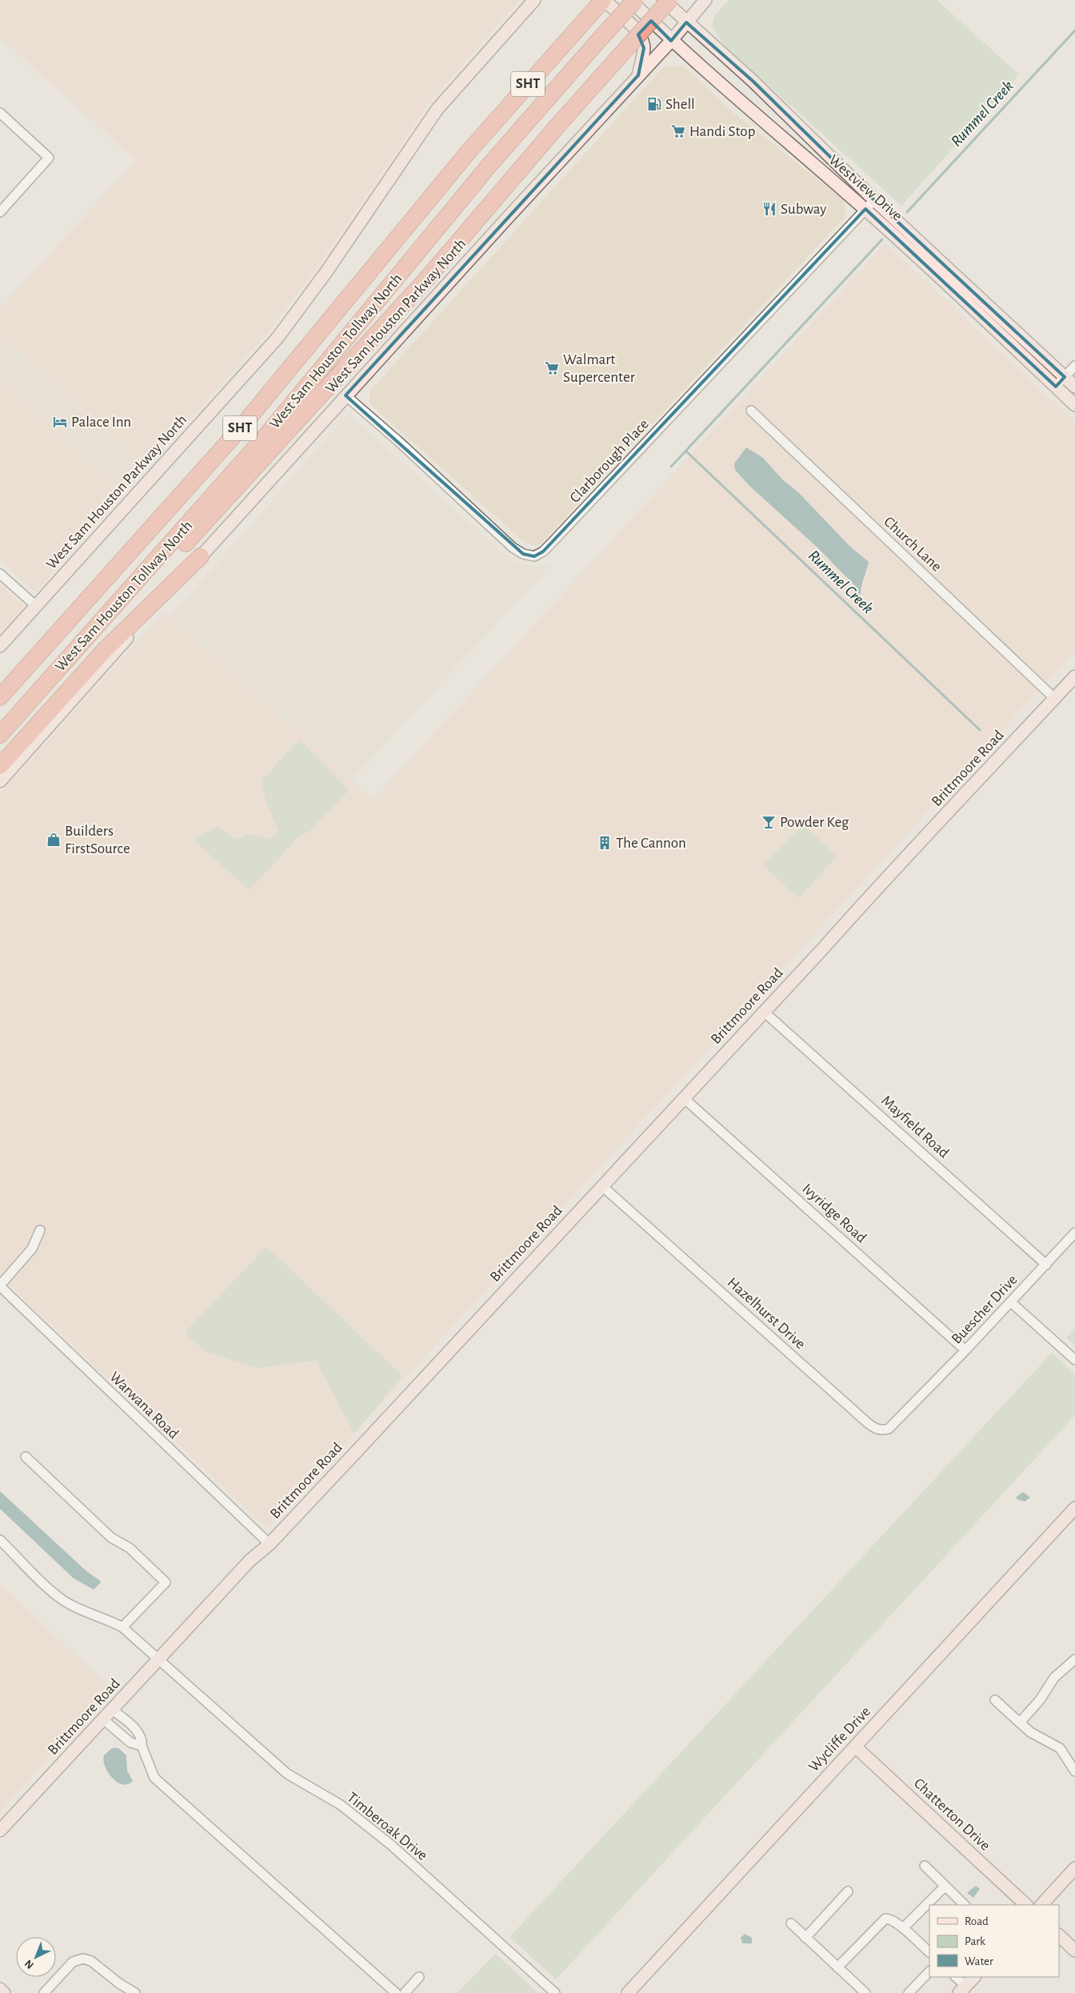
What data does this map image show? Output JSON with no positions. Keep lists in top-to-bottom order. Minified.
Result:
{"streets":{"highway":["SHT","West Sam Houston Tollway North"],"main road":["Westview Drive","West Sam Houston Parkway North","Brittmoore Road","Wycliffe Drive","Chatterton Drive"],"street":["Clarborough Place","Church Lane","Mayfield Road","Ivyridge Road","Buescher Drive","Hazelhurst Drive","Warwana Road","Timberoak Drive"]},"crossings":[["Westview Drive","West Sam Houston Parkway North"],["Westview Drive","Clarborough Place"],["West Sam Houston Parkway North","Clarborough Place"],["Church Lane","Brittmoore Road"],["Brittmoore Road","Mayfield Road"],["Brittmoore Road","Ivyridge Road"],["Brittmoore Road","Hazelhurst Drive"],["Brittmoore Road","Warwana Road"],["Brittmoore Road","Timberoak Drive"],["Mayfield Road","Buescher Drive"],["Ivyridge Road","Buescher Drive"],["Buescher Drive","Hazelhurst Drive"],["Wycliffe Drive","Chatterton Drive"]],"water":["Rummel Creek"],"places":{"fuel station":["Shell"],"supermarket":["Handi Stop","Walmart Supercenter"],"restaurant":["Subway"],"hotel":["Palace Inn"],"bar":["Powder Keg"],"shop":["Builders FirstSource"],"building":["The Cannon"]},"legend":["Road","Park","Water"],"north":"bottom left"}
